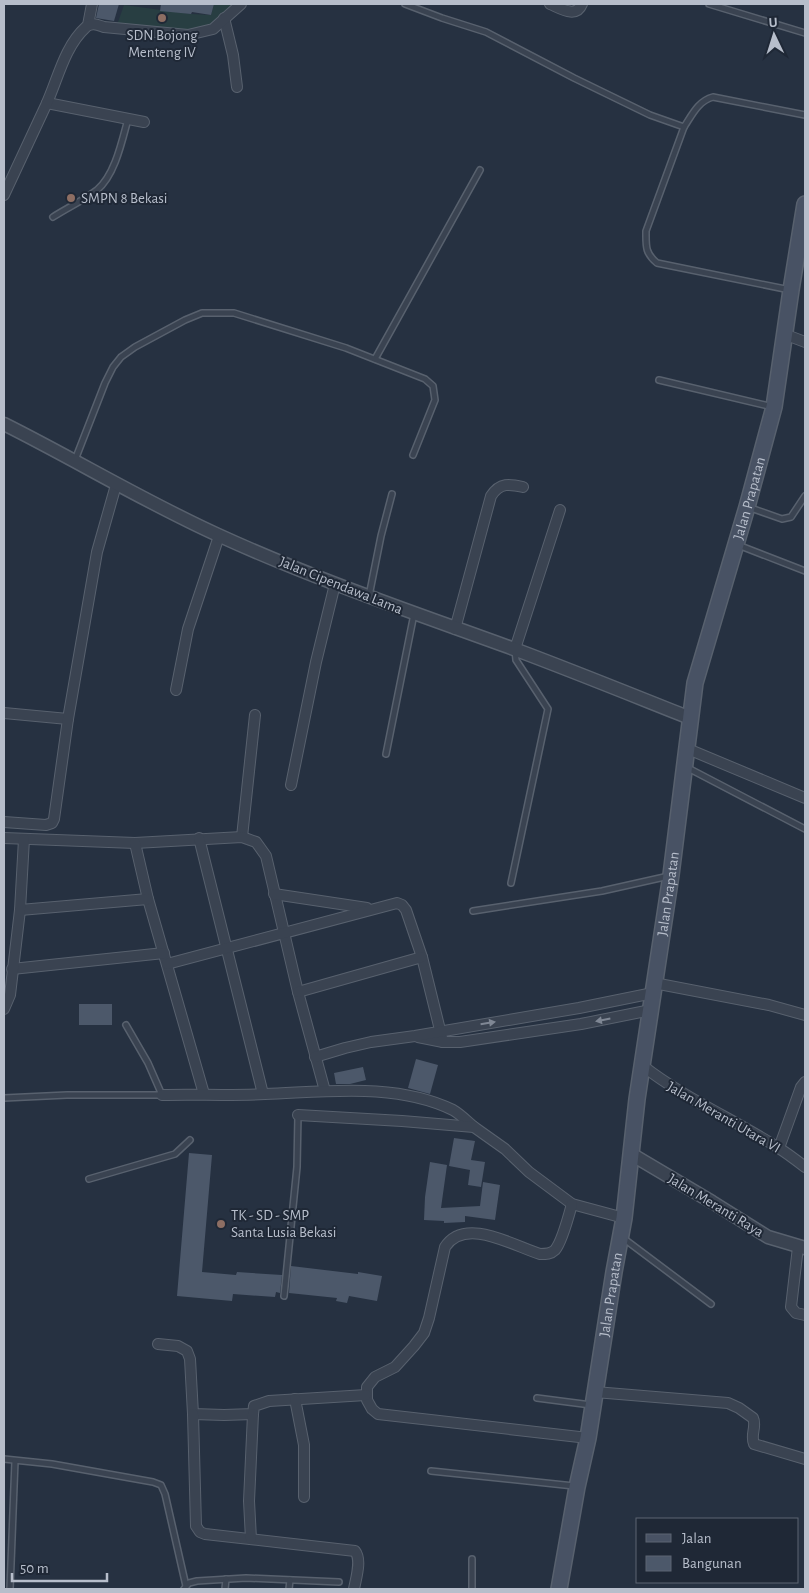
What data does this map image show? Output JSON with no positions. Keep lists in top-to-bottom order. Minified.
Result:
{"streets":{"main road":["Jalan Prapatan"],"street":["Jalan Cipendawa Lama","Jalan Meranti Utara VI","Jalan Meranti Raya"]},"crossings":[["Jalan Prapatan","Jalan Cipendawa Lama"],["Jalan Prapatan","Jalan Meranti Utara VI"],["Jalan Prapatan","Jalan Meranti Raya"]],"places":["SDN Bojong Menteng IV","SMPN 8 Bekasi","TK - SD - SMP Santa Lusia Bekasi"],"legend":["Jalan","Bangunan"],"scale_bar":"50 m","north":"top"}
